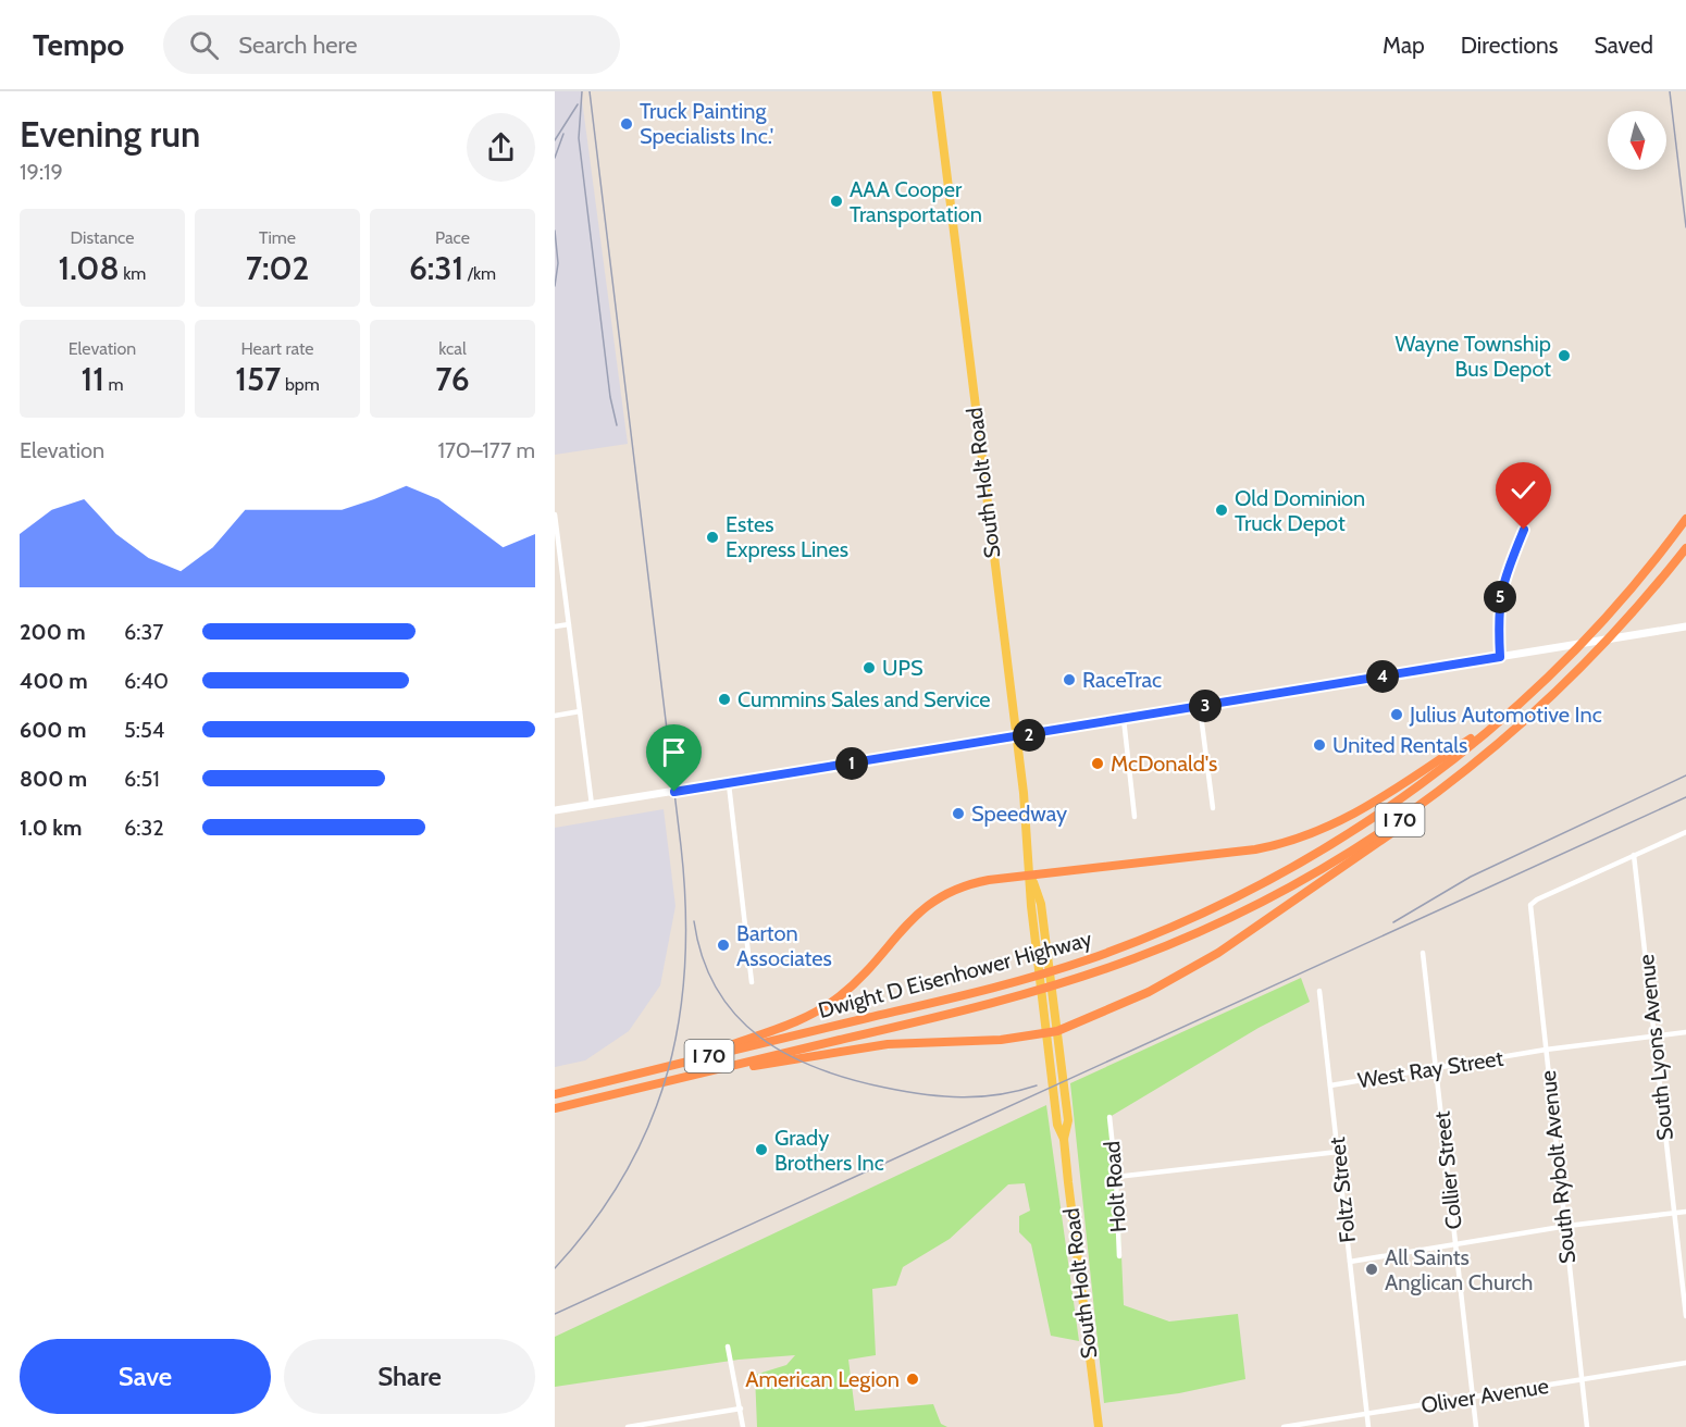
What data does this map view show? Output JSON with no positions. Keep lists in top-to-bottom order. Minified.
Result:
{"streets":{"highway":["I 70","Dwight D Eisenhower Highway"],"main road":["South Holt Road"],"street":["South Lyons Avenue","West Ray Street","South Rybolt Avenue","Collier Street","Holt Road","Foltz Street","Oliver Avenue"]},"crossings":[["South Lyons Avenue","West Ray Street"],["South Lyons Avenue","South Rybolt Avenue"],["West Ray Street","South Rybolt Avenue"],["West Ray Street","Collier Street"],["West Ray Street","Foltz Street"],["South Rybolt Avenue","Oliver Avenue"],["Collier Street","Oliver Avenue"],["Foltz Street","Oliver Avenue"]],"places":["Truck Painting Specialists Inc.'","AAA Cooper Transportation","Wayne Township Bus Depot","Old Dominion Truck Depot","Estes Express Lines","UPS","RaceTrac","Cummins Sales and Service","Julius Automotive Inc","United Rentals","McDonald's","Speedway","Barton Associates","Grady Brothers Inc","All Saints Anglican Church","American Legion"],"north":"bottom","page":{"header":"Tempo","search":"Search here","nav":["Map","Directions","Saved"],"heading":["Evening run","19:19"],"stats":[["Distance","1.08 km"],["Time","7:02"],["Pace","6:31 /km"],["Elevation","11 m"],["Heart rate","157 bpm"],["kcal","76"]],"chart":["Elevation","170–177 m"],"pins":["5","4","3","2","1"],"list":[{"name":"200 m","note":"6:37"},{"name":"400 m","note":"6:40"},{"name":"600 m","note":"5:54"},{"name":"800 m","note":"6:51"},{"name":"1.0 km","note":"6:32"}],"buttons":["Save","Share"]}}
